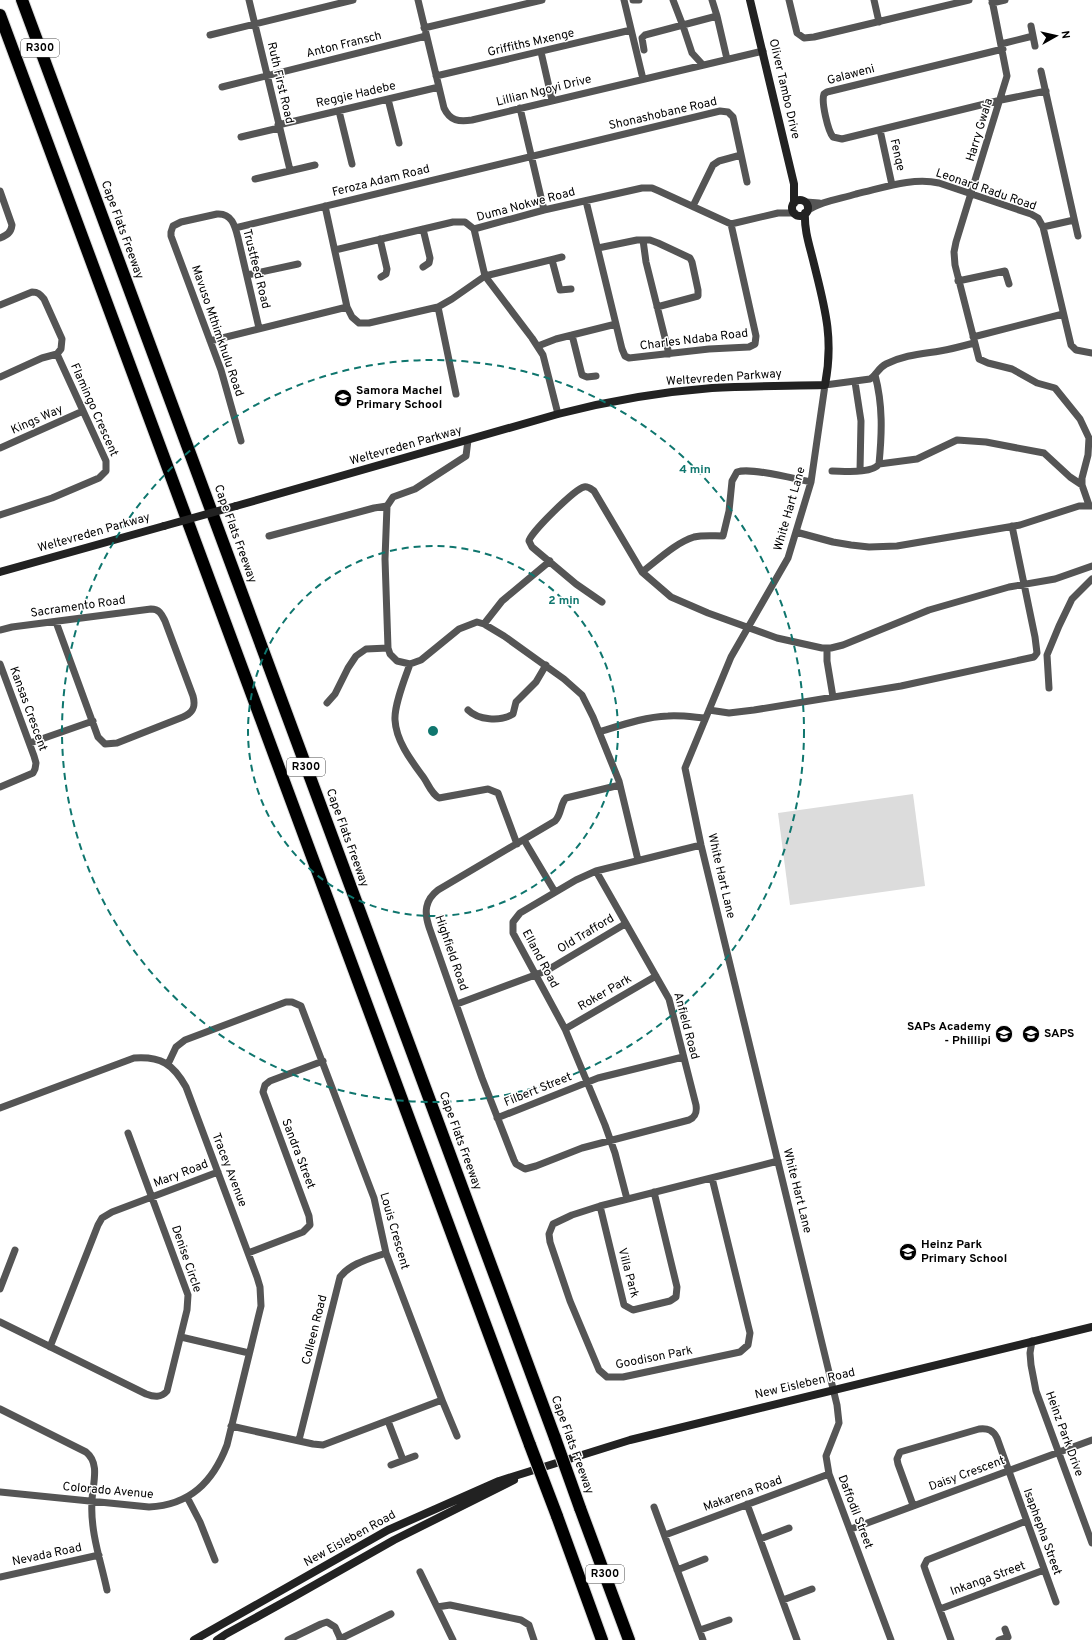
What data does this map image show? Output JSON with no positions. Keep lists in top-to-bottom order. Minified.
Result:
{"streets":{"highway":["R300","Cape Flats Freeway"],"street":["Griffiths Mxenge","Anton Fransch","Galaweni","Ruth First Road","Oliver Tambo Drive","Lillian Ngoyi Drive","Reggie Hadebe","Shonashobane Road","Harry Gwala","Fenqe","Feroza Adam Road","Leonard Radu Road","Duma Nokwe Road","Trustfeed Road","Mavuso Mthimkhulu Road","Charles Ndaba Road","Weltevreden Parkway","Flamingo Crescent","Kings Way","White Hart Lane","Sacramento Road","Kansas Crescent","Old Trafford","Highfield Road","Elland Road","Roker Park","Anfield Road","Filbert Street","Sandra Street","Tracey Avenue","Mary Road","Louis Crescent","Denise Circle","Villa Park","Colleen Road","Goodison Park","New Eisleben Road","Heinz Park Drive","Daisy Crescent","Colorado Avenue","Makarena Road","Daffodil Street","Isaphepha Street","Nevada Road","Inkanga Street"]},"crossings":[["Griffiths Mxenge","Lillian Ngoyi Drive"],["Anton Fransch","Ruth First Road"],["Anton Fransch","Lillian Ngoyi Drive"],["Galaweni","Harry Gwala"],["Galaweni","Fenqe"],["Ruth First Road","Reggie Hadebe"],["Oliver Tambo Drive","Lillian Ngoyi Drive"],["Oliver Tambo Drive","Leonard Radu Road"],["Lillian Ngoyi Drive","Reggie Hadebe"],["Shonashobane Road","Feroza Adam Road"],["Harry Gwala","Leonard Radu Road"],["Fenqe","Leonard Radu Road"],["Feroza Adam Road","Trustfeed Road"],["Duma Nokwe Road","Charles Ndaba Road"],["Duma Nokwe Road","Weltevreden Parkway"],["Trustfeed Road","Mavuso Mthimkhulu Road"],["Weltevreden Parkway","White Hart Lane"],["Flamingo Crescent","Kings Way"],["White Hart Lane","Elland Road"],["White Hart Lane","New Eisleben Road"],["White Hart Lane","Daffodil Street"],["Old Trafford","Highfield Road"],["Old Trafford","Elland Road"],["Old Trafford","Anfield Road"],["Highfield Road","Filbert Street"],["Elland Road","Roker Park"],["Elland Road","Anfield Road"],["Elland Road","Filbert Street"],["Roker Park","Anfield Road"],["Anfield Road","Filbert Street"],["Sandra Street","Tracey Avenue"],["Sandra Street","Louis Crescent"],["Tracey Avenue","Mary Road"],["Tracey Avenue","Louis Crescent"],["Tracey Avenue","Colorado Avenue"],["Mary Road","Denise Circle"],["Louis Crescent","Colleen Road"],["Villa Park","Goodison Park"],["New Eisleben Road","Heinz Park Drive"],["New Eisleben Road","Daffodil Street"],["Heinz Park Drive","Daisy Crescent"],["Daisy Crescent","Daffodil Street"],["Daisy Crescent","Isaphepha Street"],["Makarena Road","Daffodil Street"],["Isaphepha Street","Inkanga Street"]],"places":{"school or university":["Samora Machel Primary School","SAPs Academy - Phillipi","SAPS","Heinz Park Primary School"]},"north":"right","rings":["4 min","2 min"]}
